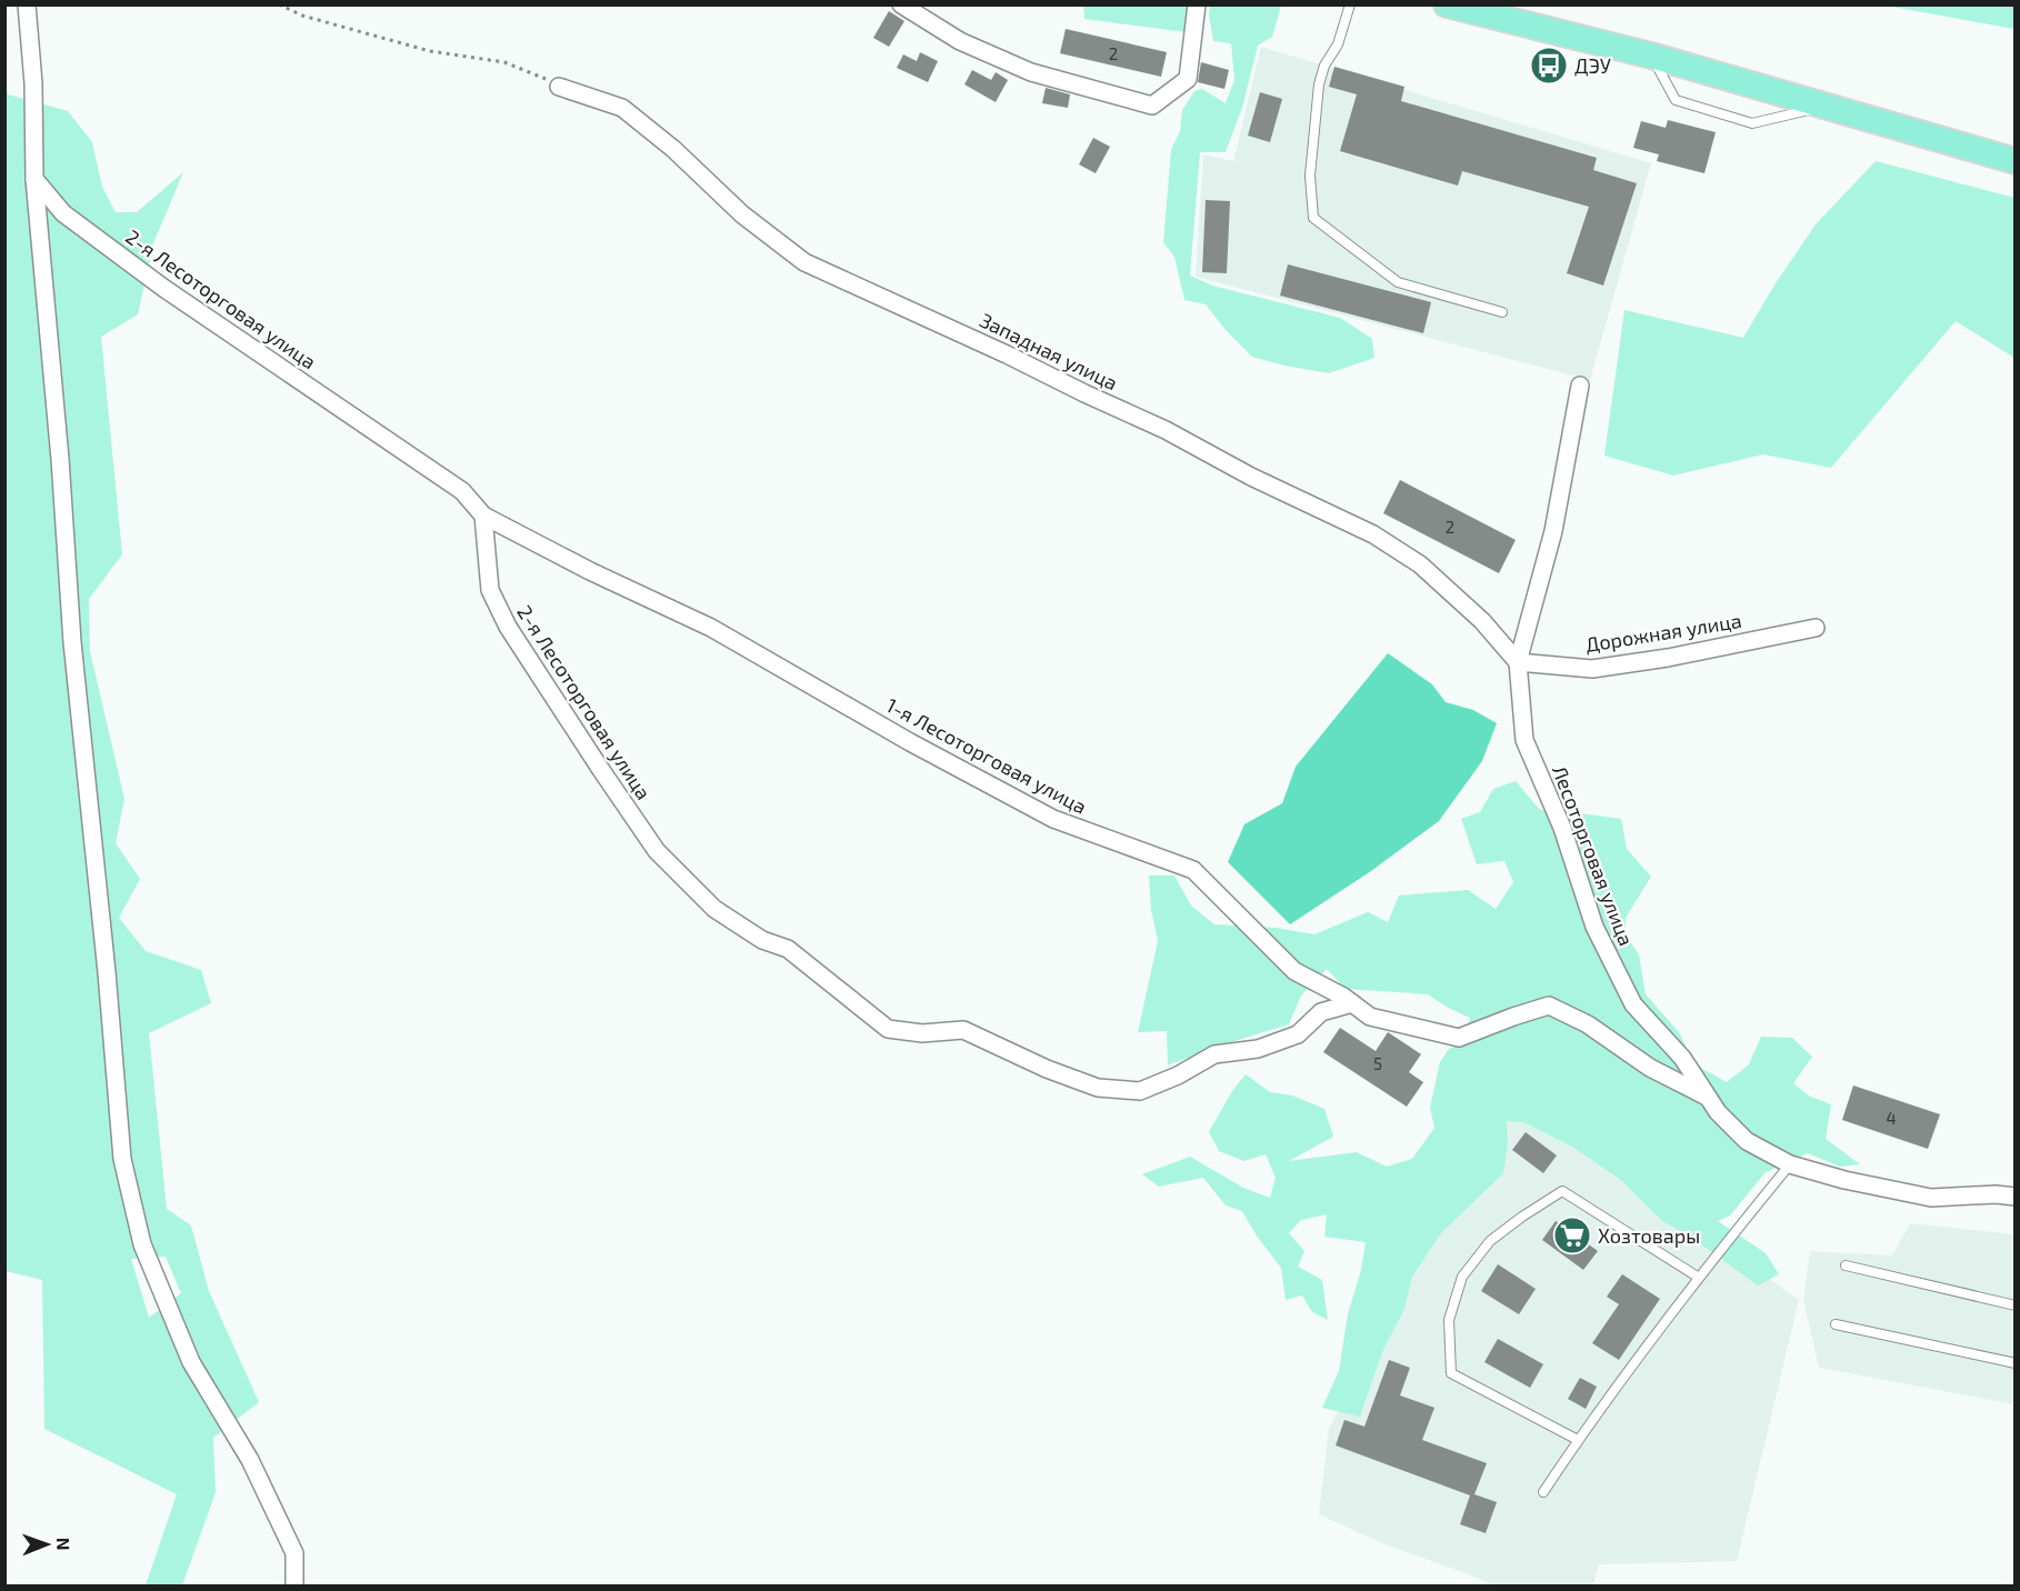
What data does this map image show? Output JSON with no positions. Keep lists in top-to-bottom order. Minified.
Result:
{"streets":{"street":["2-я Лесоторговая улица","Западная улица","Дорожная улица","1-я Лесоторговая улица","Лесоторговая улица"]},"crossings":[["2-я Лесоторговая улица","1-я Лесоторговая улица"],["Западная улица","Дорожная улица"],["Западная улица","Лесоторговая улица"],["Дорожная улица","Лесоторговая улица"],["1-я Лесоторговая улица","Лесоторговая улица"]],"places":{"bus stop":["ДЭУ"],"supermarket":["Хозтовары"]},"house_numbers":["2","2","5","4"],"north":"right"}
